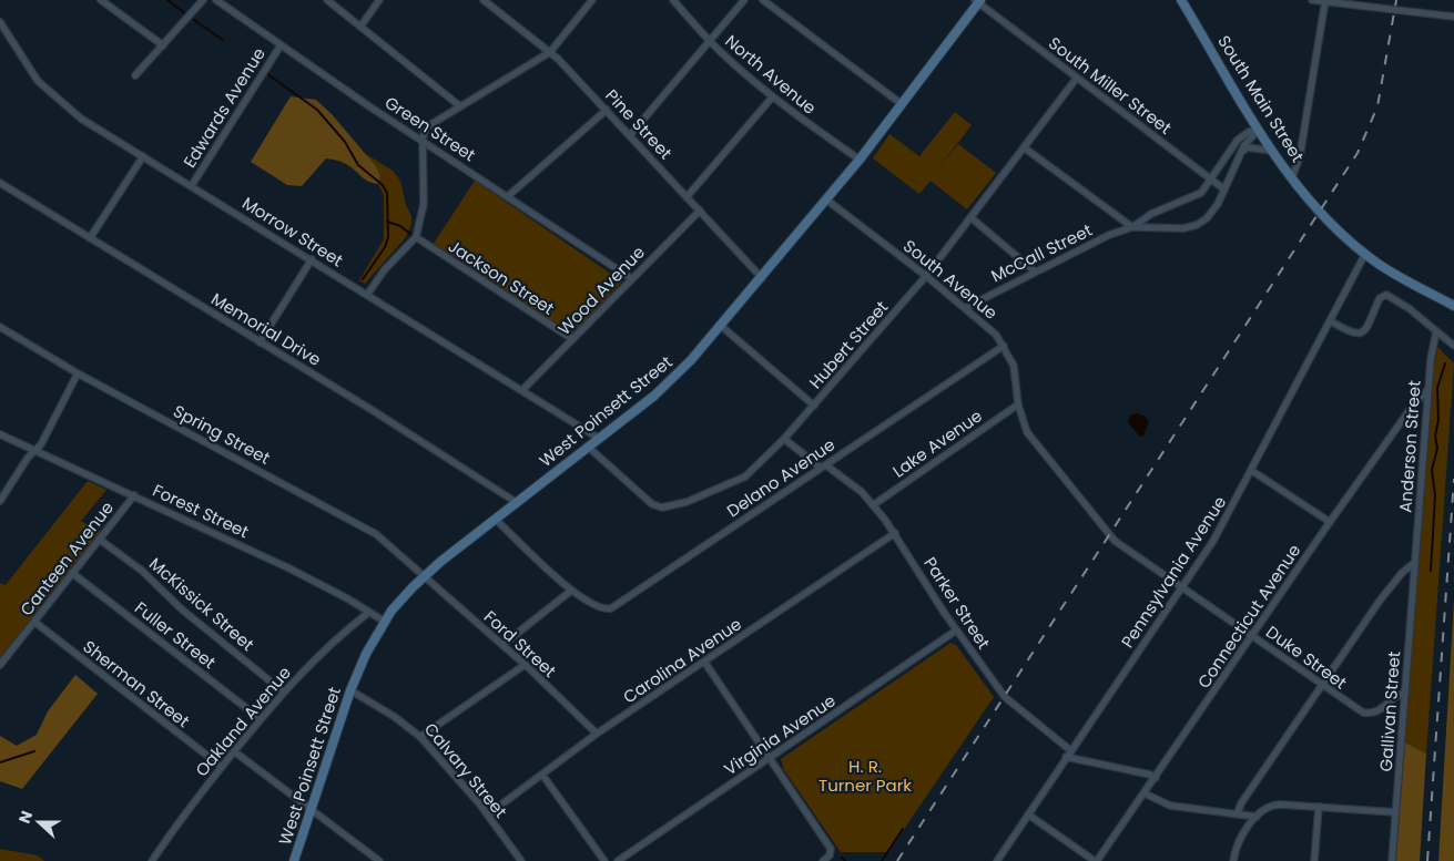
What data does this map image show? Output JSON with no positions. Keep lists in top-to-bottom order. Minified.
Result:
{"streets":{"main road":["South Main Street","West Poinsett Street"],"street":["North Avenue","South Miller Street","Edwards Avenue","Pine Street","Green Street","Morrow Street","McCall Street","Jackson Street","South Avenue","Wood Avenue","Memorial Drive","Hubert Street","Spring Street","Lake Avenue","Anderson Street","Delano Avenue","Forest Street","Canteen Avenue","Pennsylvania Avenue","Parker Street","McKissick Street","Connecticut Avenue","Fuller Street","Ford Street","Duke Street","Carolina Avenue","Sherman Street","Gallivan Street","Oakland Avenue","Virginia Avenue","Calvary Street"]},"crossings":[["North Avenue","West Poinsett Street"],["South Miller Street","McCall Street"],["South Miller Street","Hubert Street"],["South Miller Street","West Poinsett Street"],["South Main Street","McCall Street"],["South Main Street","Pennsylvania Avenue"],["Edwards Avenue","Green Street"],["Edwards Avenue","Morrow Street"],["Pine Street","Wood Avenue"],["Pine Street","West Poinsett Street"],["Green Street","Wood Avenue"],["Morrow Street","Wood Avenue"],["Morrow Street","West Poinsett Street"],["McCall Street","South Avenue"],["Jackson Street","Wood Avenue"],["South Avenue","Hubert Street"],["South Avenue","West Poinsett Street"],["South Avenue","Lake Avenue"],["South Avenue","Delano Avenue"],["South Avenue","Duke Street"],["Memorial Drive","West Poinsett Street"],["Hubert Street","West Poinsett Street"],["Hubert Street","Parker Street"],["West Poinsett Street","Spring Street"],["West Poinsett Street","Forest Street"],["West Poinsett Street","Ford Street"],["West Poinsett Street","Calvary Street"],["Spring Street","Ford Street"],["Lake Avenue","Parker Street"],["Lake Avenue","Duke Street"],["Anderson Street","Connecticut Avenue"],["Anderson Street","Gallivan Street"],["Delano Avenue","Parker Street"],["Forest Street","Canteen Avenue"],["Forest Street","Oakland Avenue"],["Canteen Avenue","McKissick Street"],["Canteen Avenue","Fuller Street"],["Canteen Avenue","Sherman Street"],["Pennsylvania Avenue","Parker Street"],["Pennsylvania Avenue","Duke Street"],["Parker Street","Carolina Avenue"],["Parker Street","Virginia Avenue"],["McKissick Street","Oakland Avenue"],["Connecticut Avenue","Duke Street"],["Fuller Street","Oakland Avenue"],["Ford Street","Carolina Avenue"],["Duke Street","Gallivan Street"],["Carolina Avenue","Calvary Street"],["Sherman Street","Oakland Avenue"]],"parks":["H. R. Turner Park"],"north":"left"}
